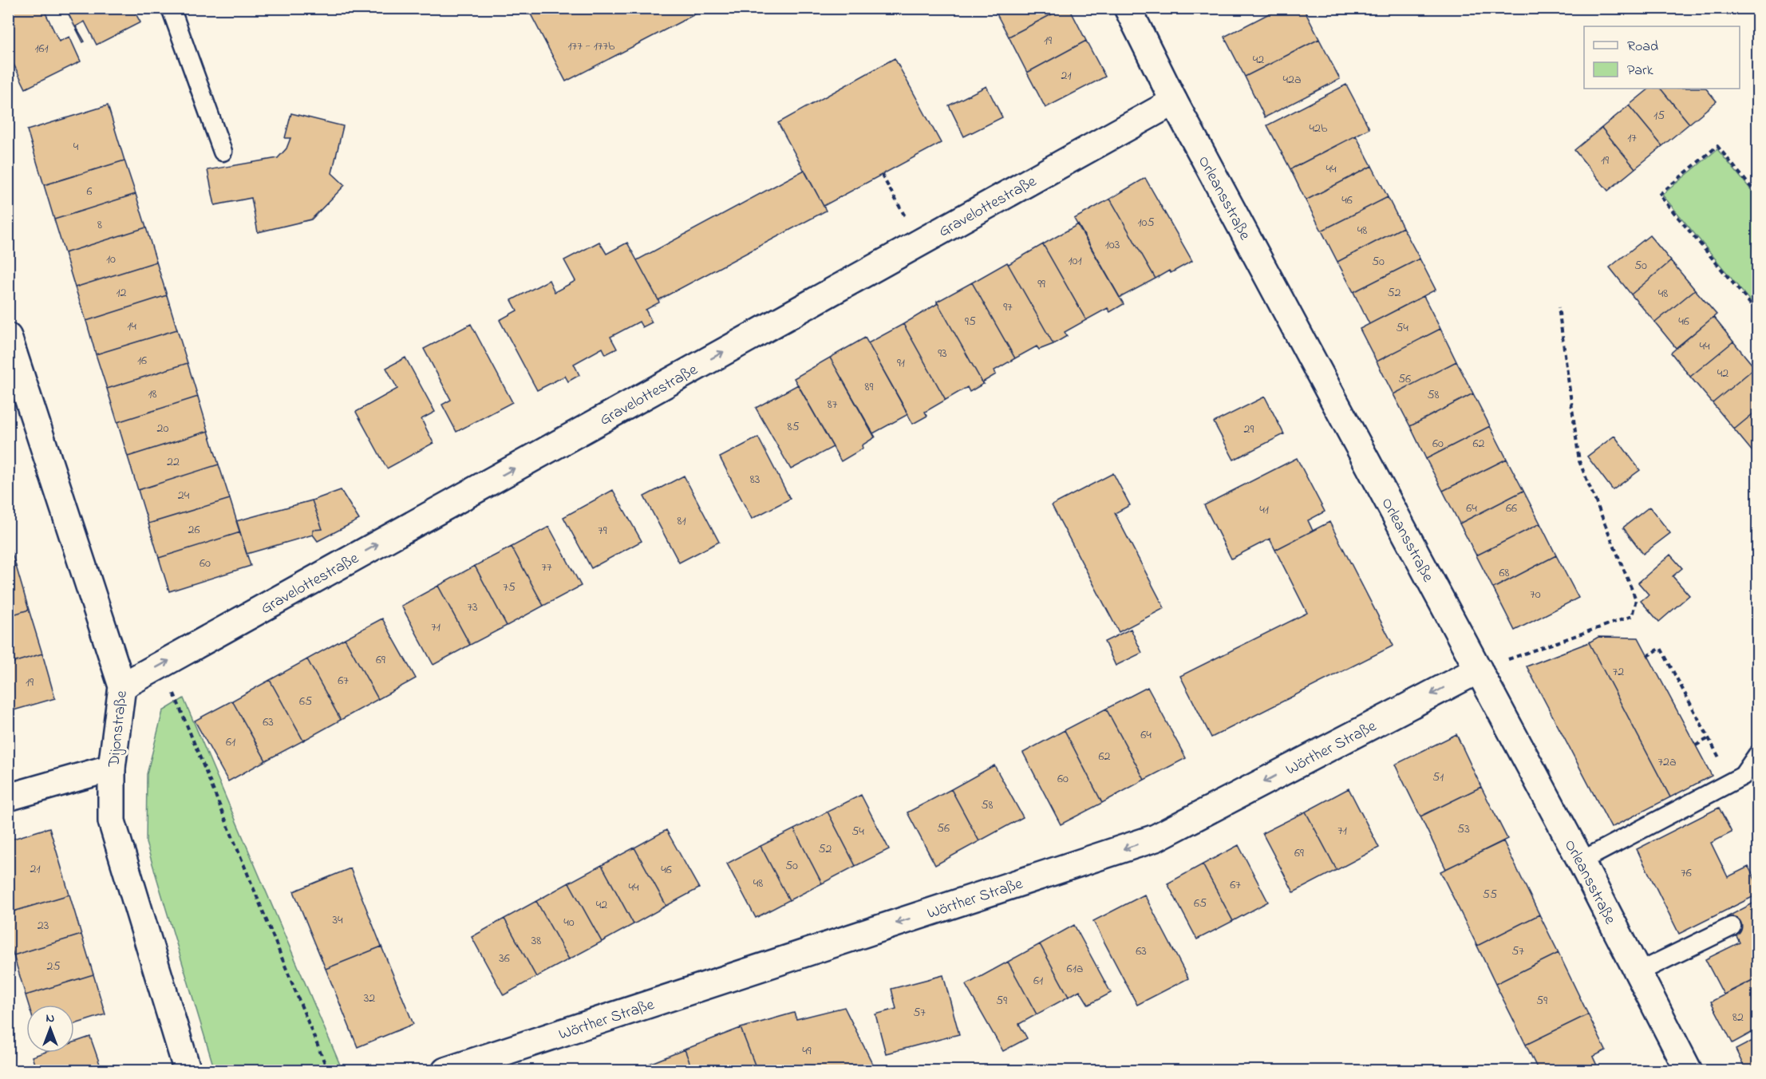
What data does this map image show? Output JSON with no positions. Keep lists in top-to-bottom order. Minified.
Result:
{"streets":{"street":["Orleansstraße","Gravelottestraße","Dijonstraße","Wörther Straße"]},"crossings":[["Orleansstraße","Gravelottestraße"],["Orleansstraße","Wörther Straße"],["Gravelottestraße","Dijonstraße"]],"one_way":["Gravelottestraße","Wörther Straße"],"house_numbers":["19","177 - 177b","161","42","21","42a","15","42b","17","4","19","44","6","46","105","8","48","103","10","101","50","50","99","12","52","48","97","95","46","14","54","44","93","16","91","42","56","89","18","58","87","85","20","29","60","62","22","83","24","64","66","41","81","26","79","60","77","68","75","70","73","71","69","72","67","19","65","63","64","61","62","72a","51","60","58","56","53","71","54","52","69","50","21","46","76","48","67","44","55","65","42","34","40","23","38","63","57","36","25","61a","61","32","59","59","57","82","49"],"legend":["Road","Park"],"north":"top"}
